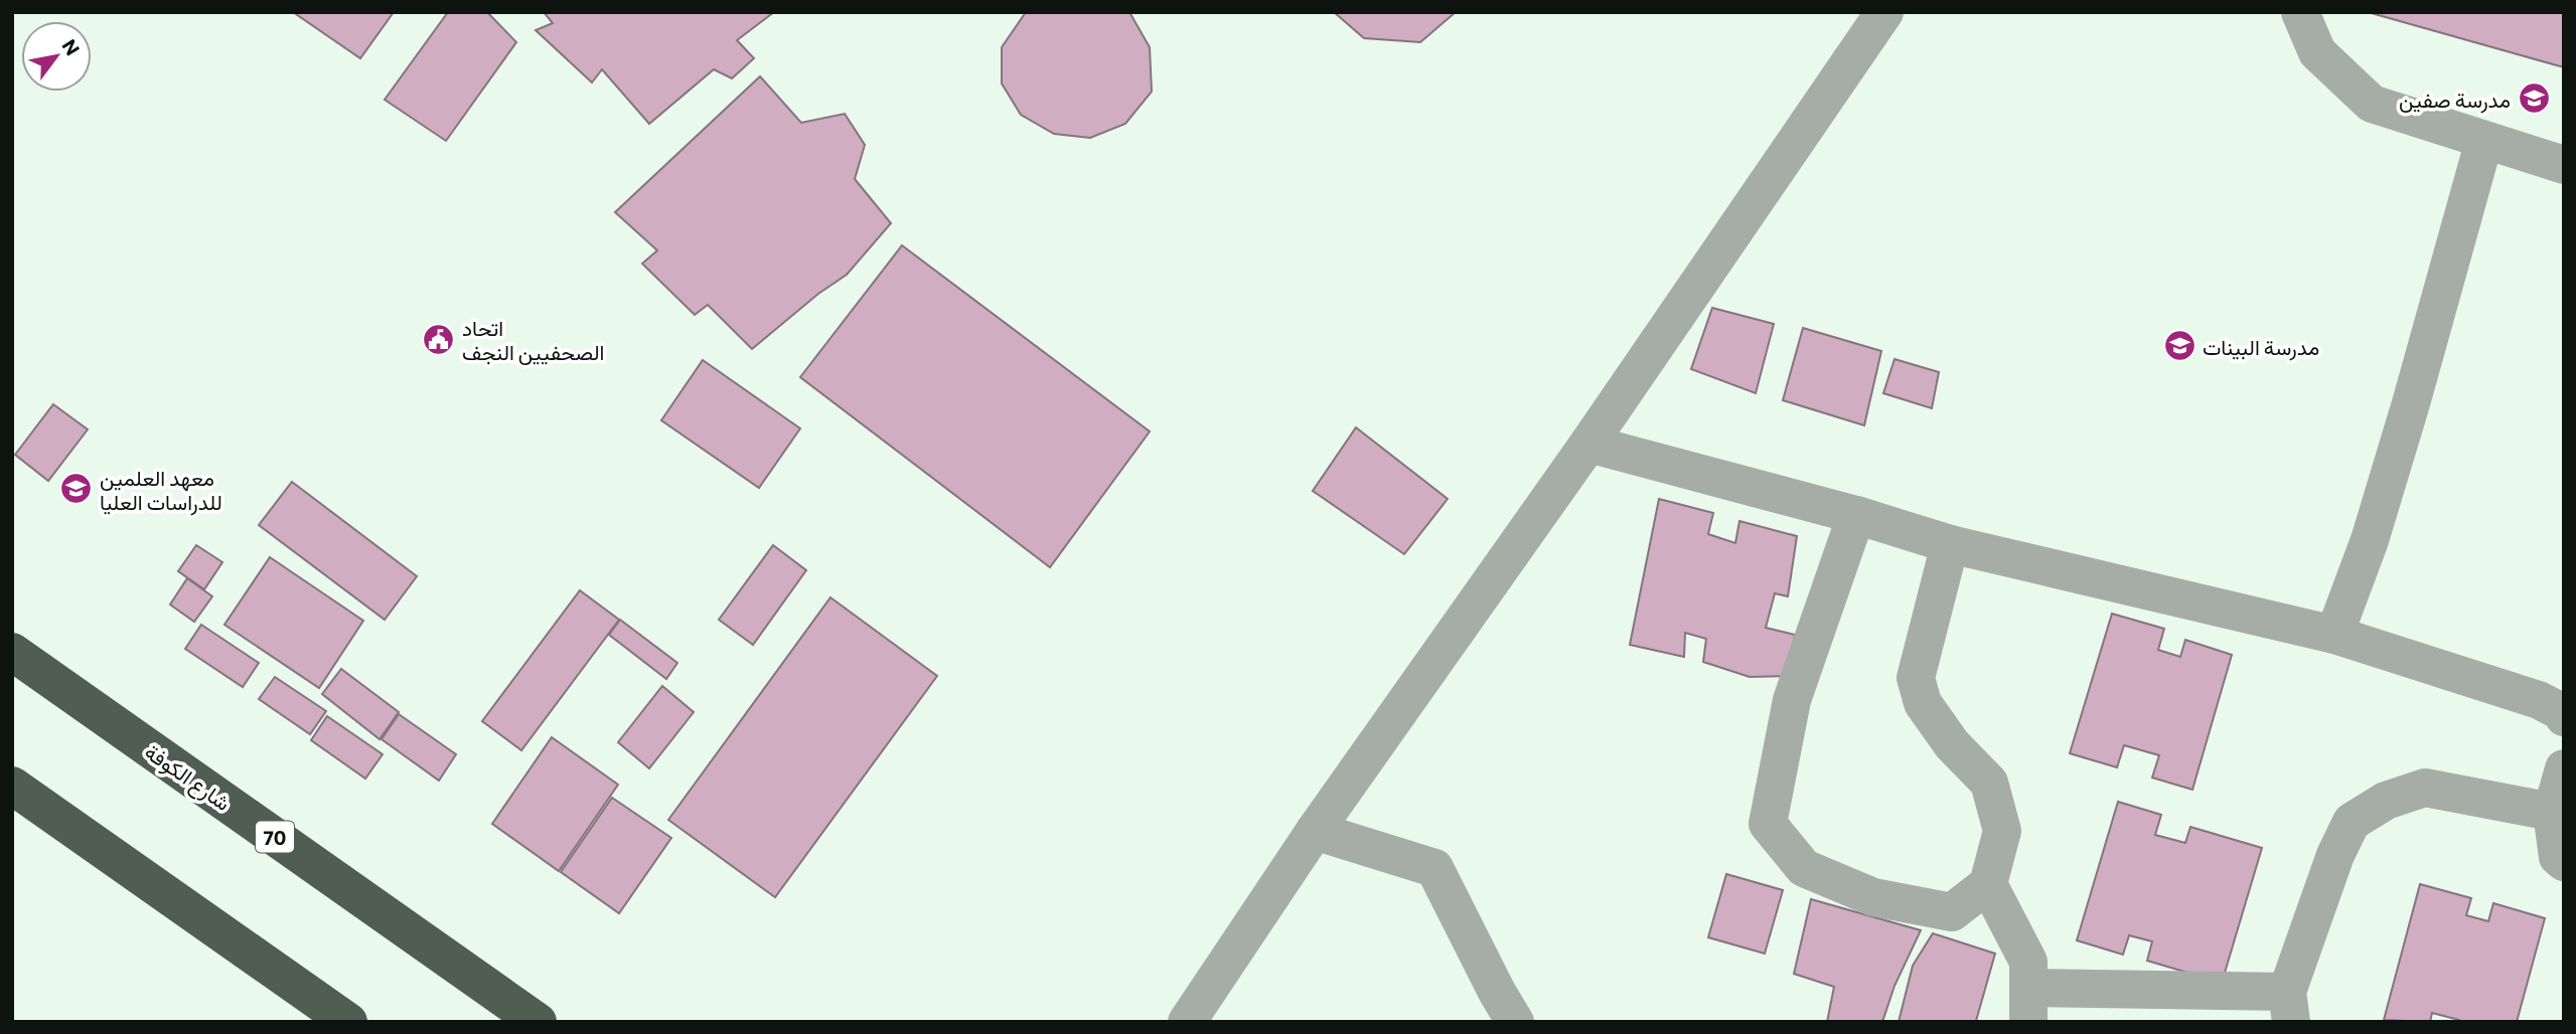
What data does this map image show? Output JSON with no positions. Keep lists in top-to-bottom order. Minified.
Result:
{"streets":{"highway":["شارع الكوفة","70"]},"places":{"school or university":["مدرسة صفين","مدرسة البينات","معهد العلمين للدراسات العليا"],"public building":["اتحاد الصحفيين النجف"]},"north":"top right"}
